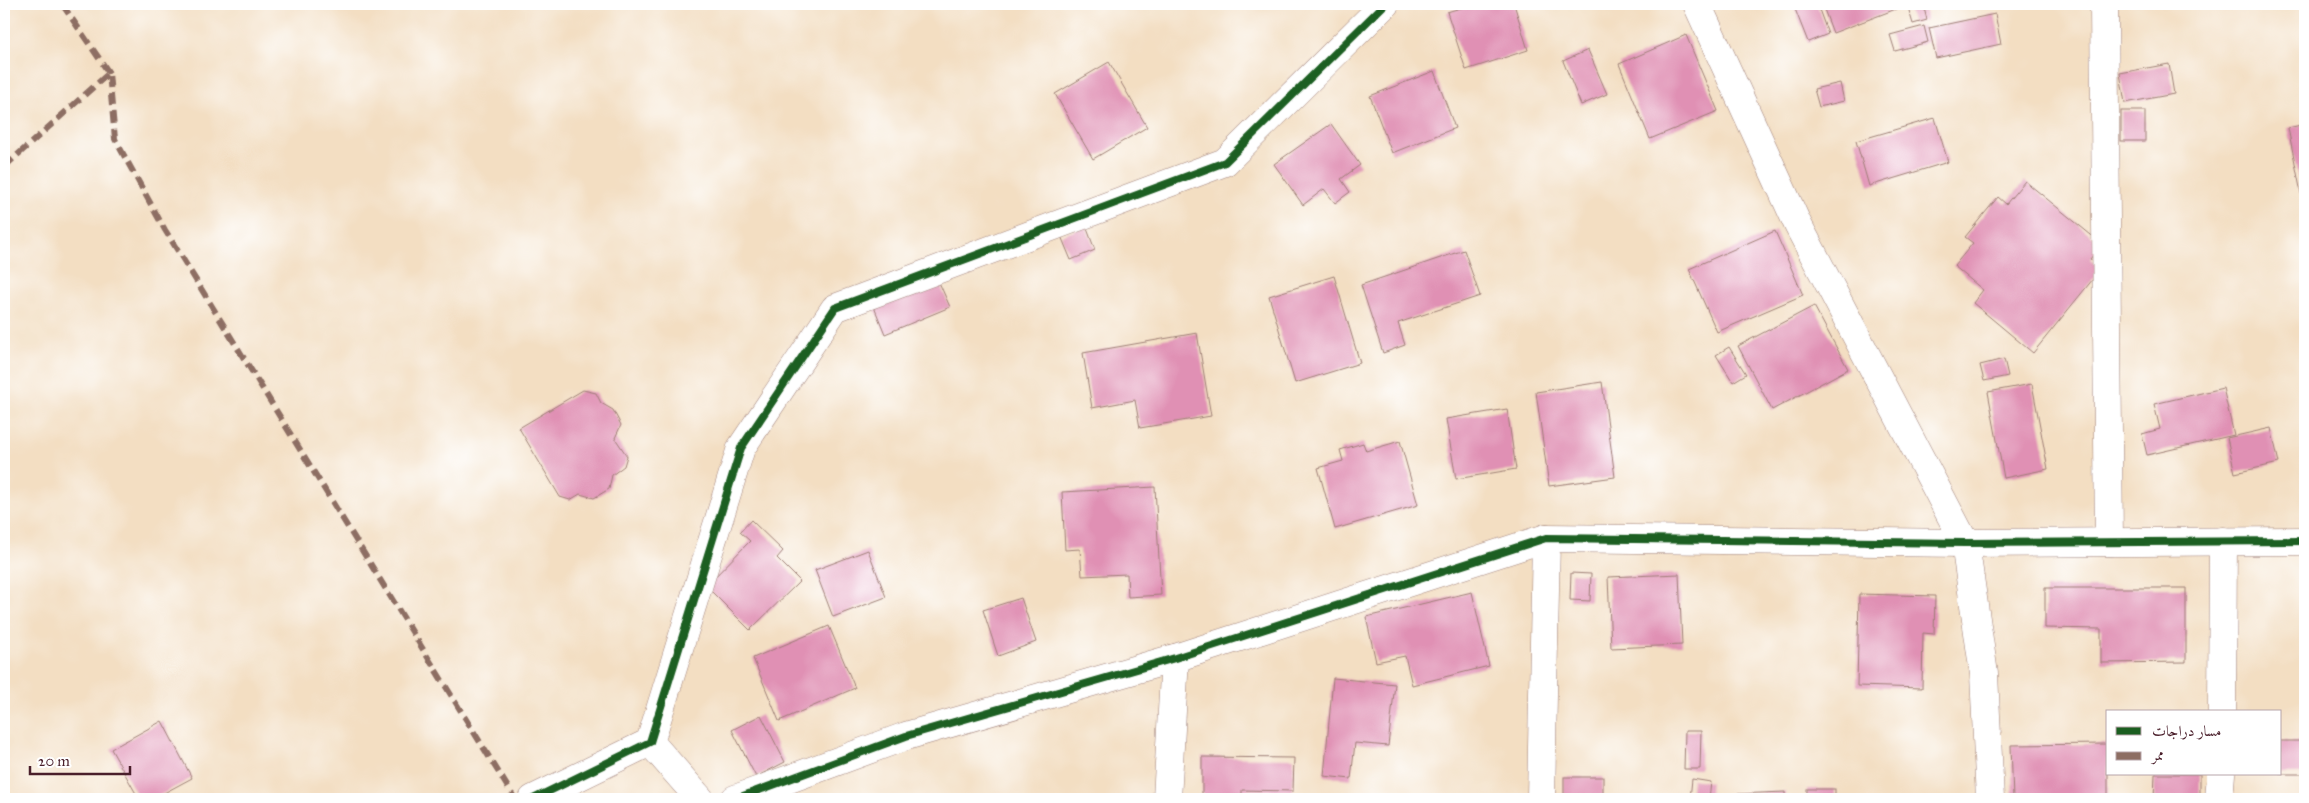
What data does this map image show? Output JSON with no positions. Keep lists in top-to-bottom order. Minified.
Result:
{"legend":["مسار دراجات","ممر"],"scale_bar":"20 m"}
